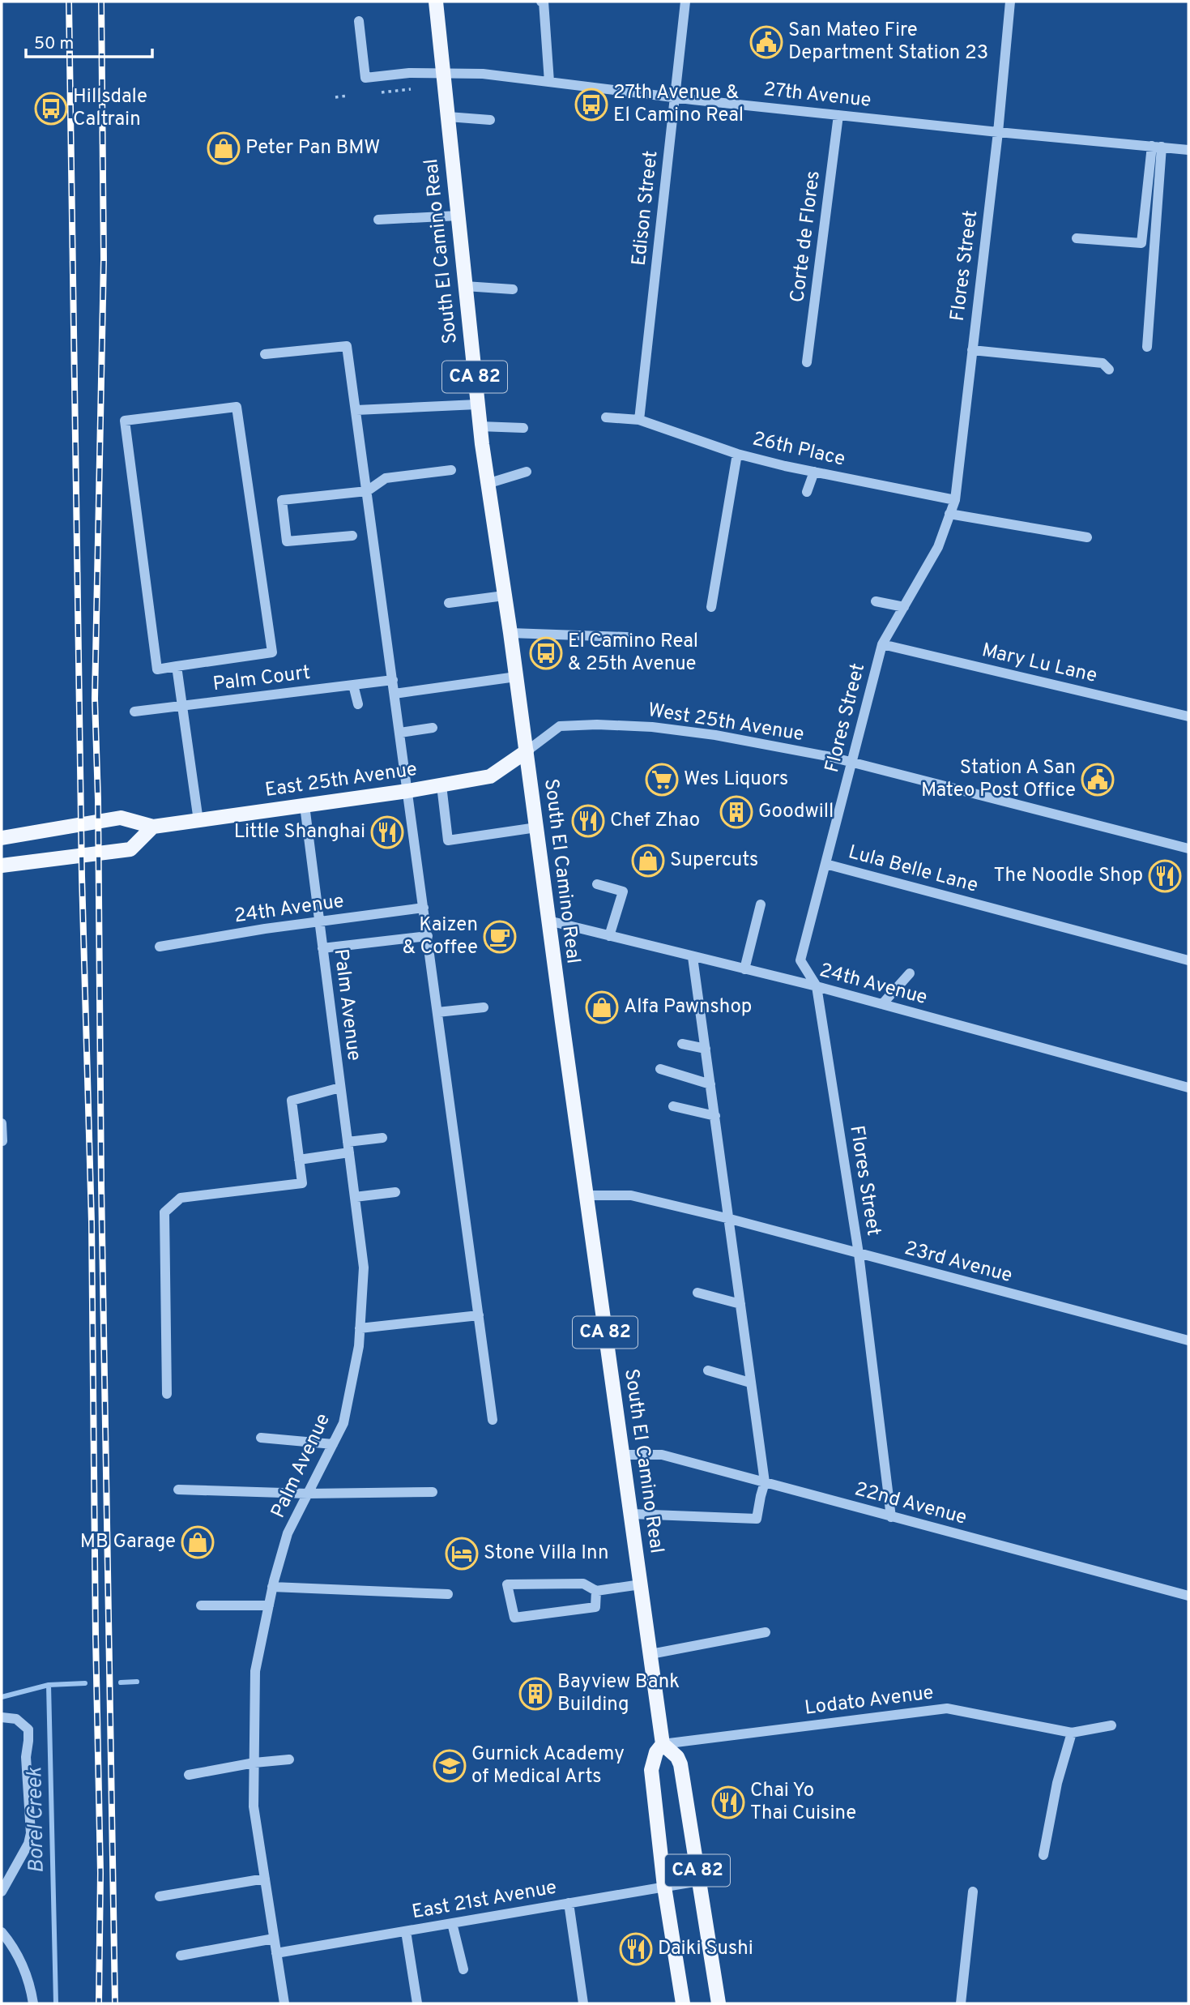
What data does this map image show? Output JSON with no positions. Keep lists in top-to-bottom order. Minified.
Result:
{"streets":{"main road":["South El Camino Real","CA 82","East 25th Avenue"],"street":["27th Avenue","Edison Street","Corte de Flores","Flores Street","26th Place","Mary Lu Lane","Palm Court","West 25th Avenue","Lula Belle Lane","24th Avenue","Palm Avenue","23rd Avenue","22nd Avenue","Lodato Avenue","East 21st Avenue"]},"crossings":[["27th Avenue","Edison Street"],["27th Avenue","Corte de Flores"],["27th Avenue","South El Camino Real"],["27th Avenue","Flores Street"],["Edison Street","26th Place"],["South El Camino Real","CA 82"],["South El Camino Real","West 25th Avenue"],["South El Camino Real","East 25th Avenue"],["South El Camino Real","24th Avenue"],["South El Camino Real","23rd Avenue"],["South El Camino Real","22nd Avenue"],["South El Camino Real","Lodato Avenue"],["Flores Street","26th Place"],["Flores Street","Mary Lu Lane"],["Flores Street","West 25th Avenue"],["Flores Street","Lula Belle Lane"],["Flores Street","24th Avenue"],["Flores Street","23rd Avenue"],["Flores Street","22nd Avenue"],["CA 82","Lodato Avenue"],["CA 82","East 21st Avenue"],["West 25th Avenue","East 25th Avenue"],["East 25th Avenue","Palm Avenue"],["24th Avenue","Palm Avenue"],["Palm Avenue","East 21st Avenue"]],"water":["Borel Creek"],"places":{"public building":["San Mateo Fire Department Station 23","Station A San Mateo Post Office"],"bus stop":["27th Avenue & El Camino Real","Hillsdale Caltrain","El Camino Real & 25th Avenue"],"shop":["Peter Pan BMW","Supercuts","Alfa Pawnshop","MB Garage"],"supermarket":["Wes Liquors"],"building":["Goodwill","Bayview Bank Building"],"restaurant":["Chef Zhao","Little Shanghai","The Noodle Shop","Chai Yo Thai Cuisine","Daiki Sushi"],"cafe":["Kaizen & Coffee"],"hotel":["Stone Villa Inn"],"school or university":["Gurnick Academy of Medical Arts"]},"scale_bar":"50 m"}
